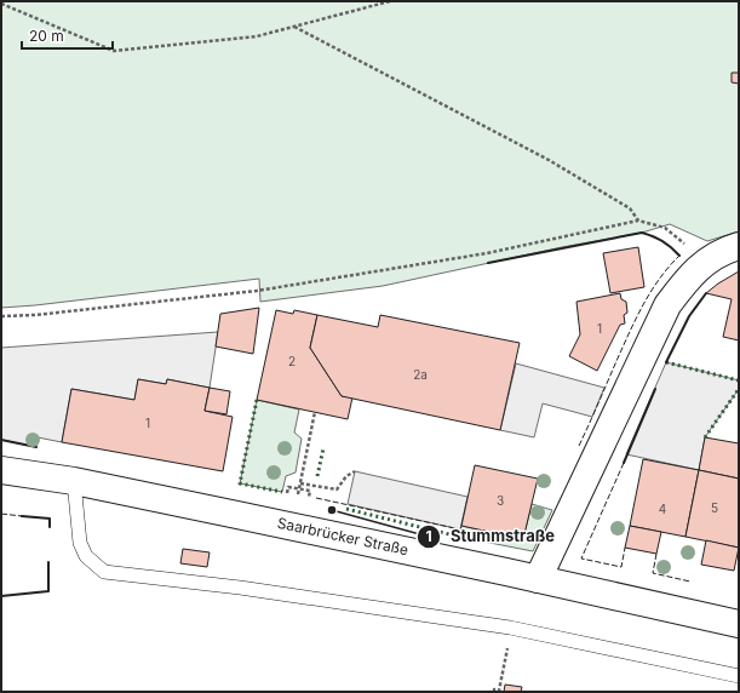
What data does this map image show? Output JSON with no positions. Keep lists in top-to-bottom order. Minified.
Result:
{"streets":{"main road":["Saarbrücker Straße"]},"places":["Stummstraße"],"house_numbers":["1","2","2a","1","3","5","4"],"scale_bar":"20 m"}
